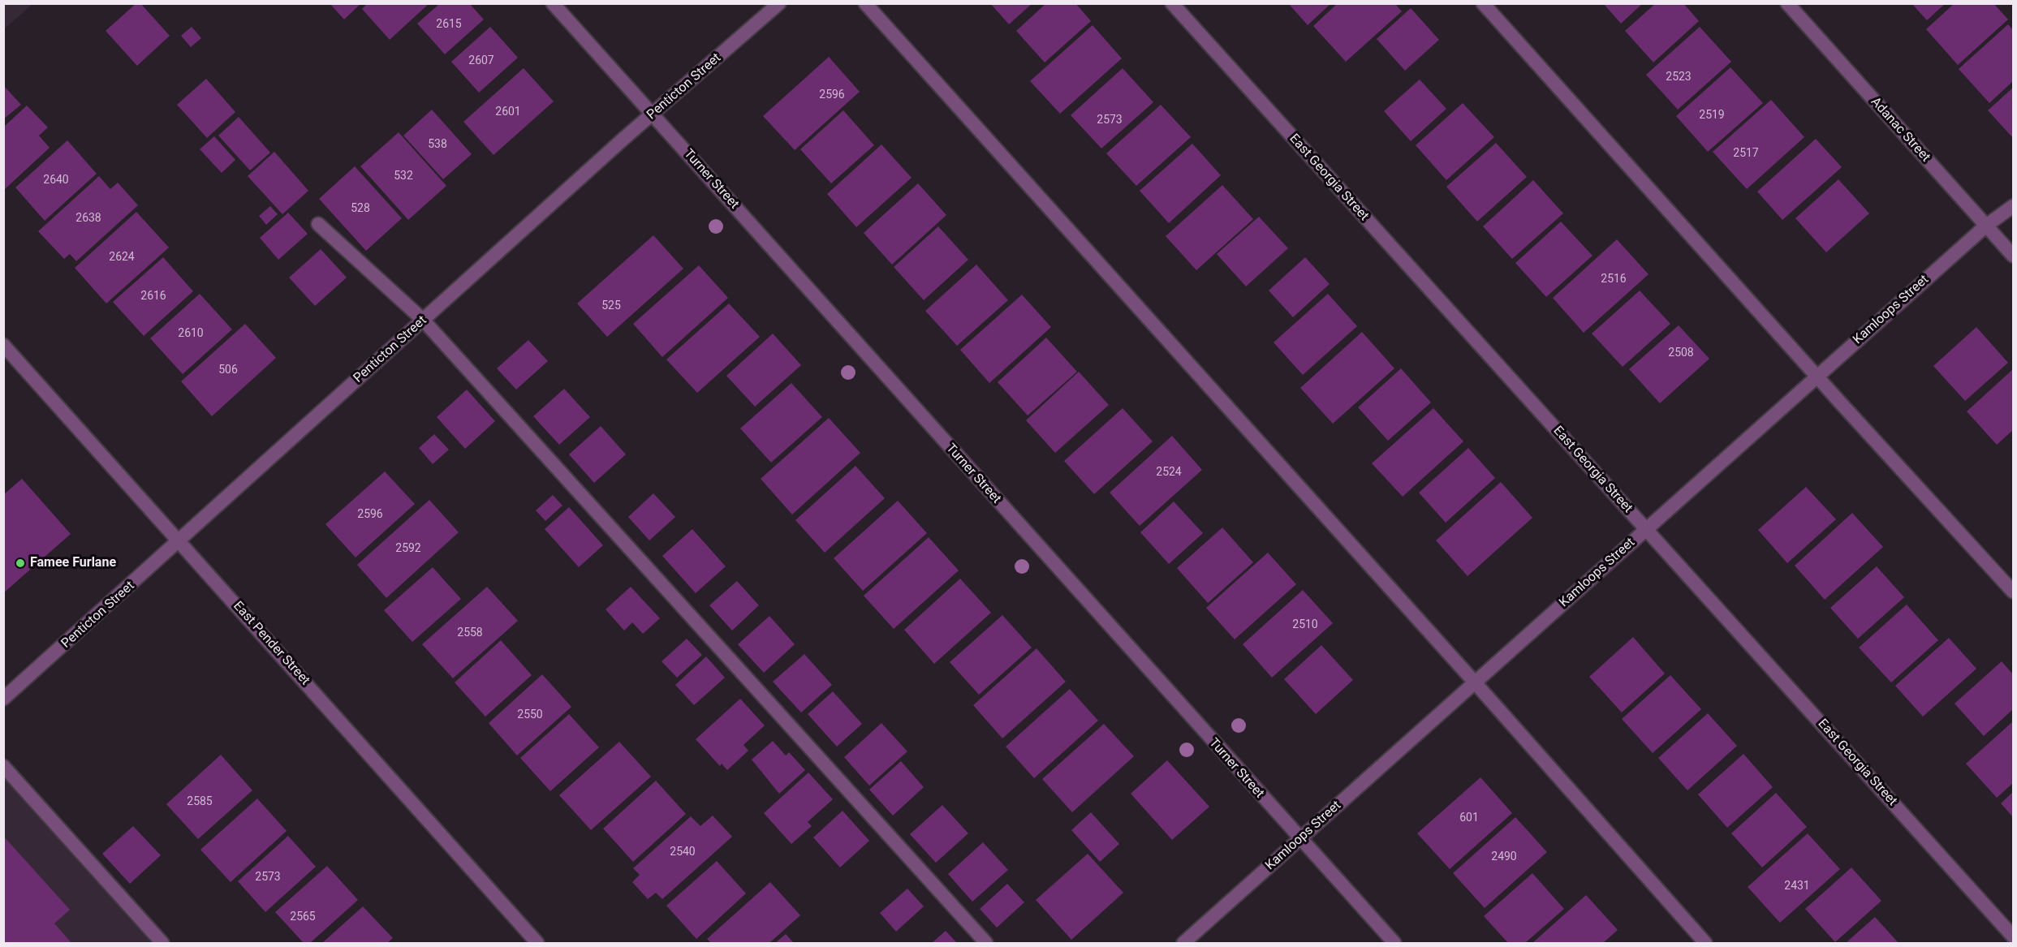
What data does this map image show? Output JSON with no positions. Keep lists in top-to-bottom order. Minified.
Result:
{"streets":{"street":["Penticton Street","Adanac Street","East Georgia Street","Turner Street","Kamloops Street","East Pender Street"]},"crossings":[["Penticton Street","Turner Street"],["Penticton Street","East Pender Street"],["Adanac Street","Kamloops Street"],["East Georgia Street","Kamloops Street"],["Turner Street","Kamloops Street"]],"places":["Famee Furlane"],"house_numbers":["2615","2607","2523","2596","2601","2519","2573","538","2517","532","2640","528","2638","2624","2516","2616","525","2610","2508","506","2524","2596","2592","2510","2558","2550","2585","601","2540","2490","2573","2431","2565"]}
